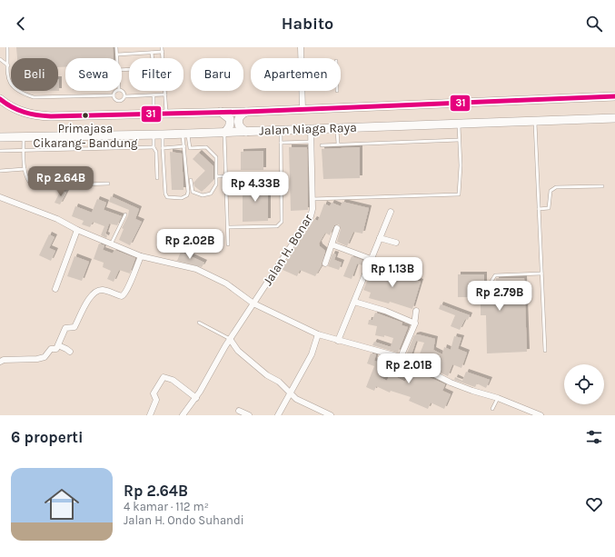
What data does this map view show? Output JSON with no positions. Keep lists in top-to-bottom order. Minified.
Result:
{"streets":{"main road":["Jalan Niaga Raya"],"street":["Jalan H. Bonar"]},"crossings":[["Jalan Niaga Raya","Jalan H. Bonar"]],"places":["Primajasa Cikarang- Bandung"],"lines":["transit line 31"],"page":{"header":"Habito","chip":["Beli","Sewa","Filter","Baru","Apartemen"],"price":["Rp 2.64B","Rp 4.33B","Rp 2.02B","Rp 1.13B","Rp 2.79B","Rp 2.01B"],"heading":"6 properti","list":[{"name":"Rp 2.64B","note":"4 kamar · 112 m² · Jalan H. Ondo Suhandi"}]}}
